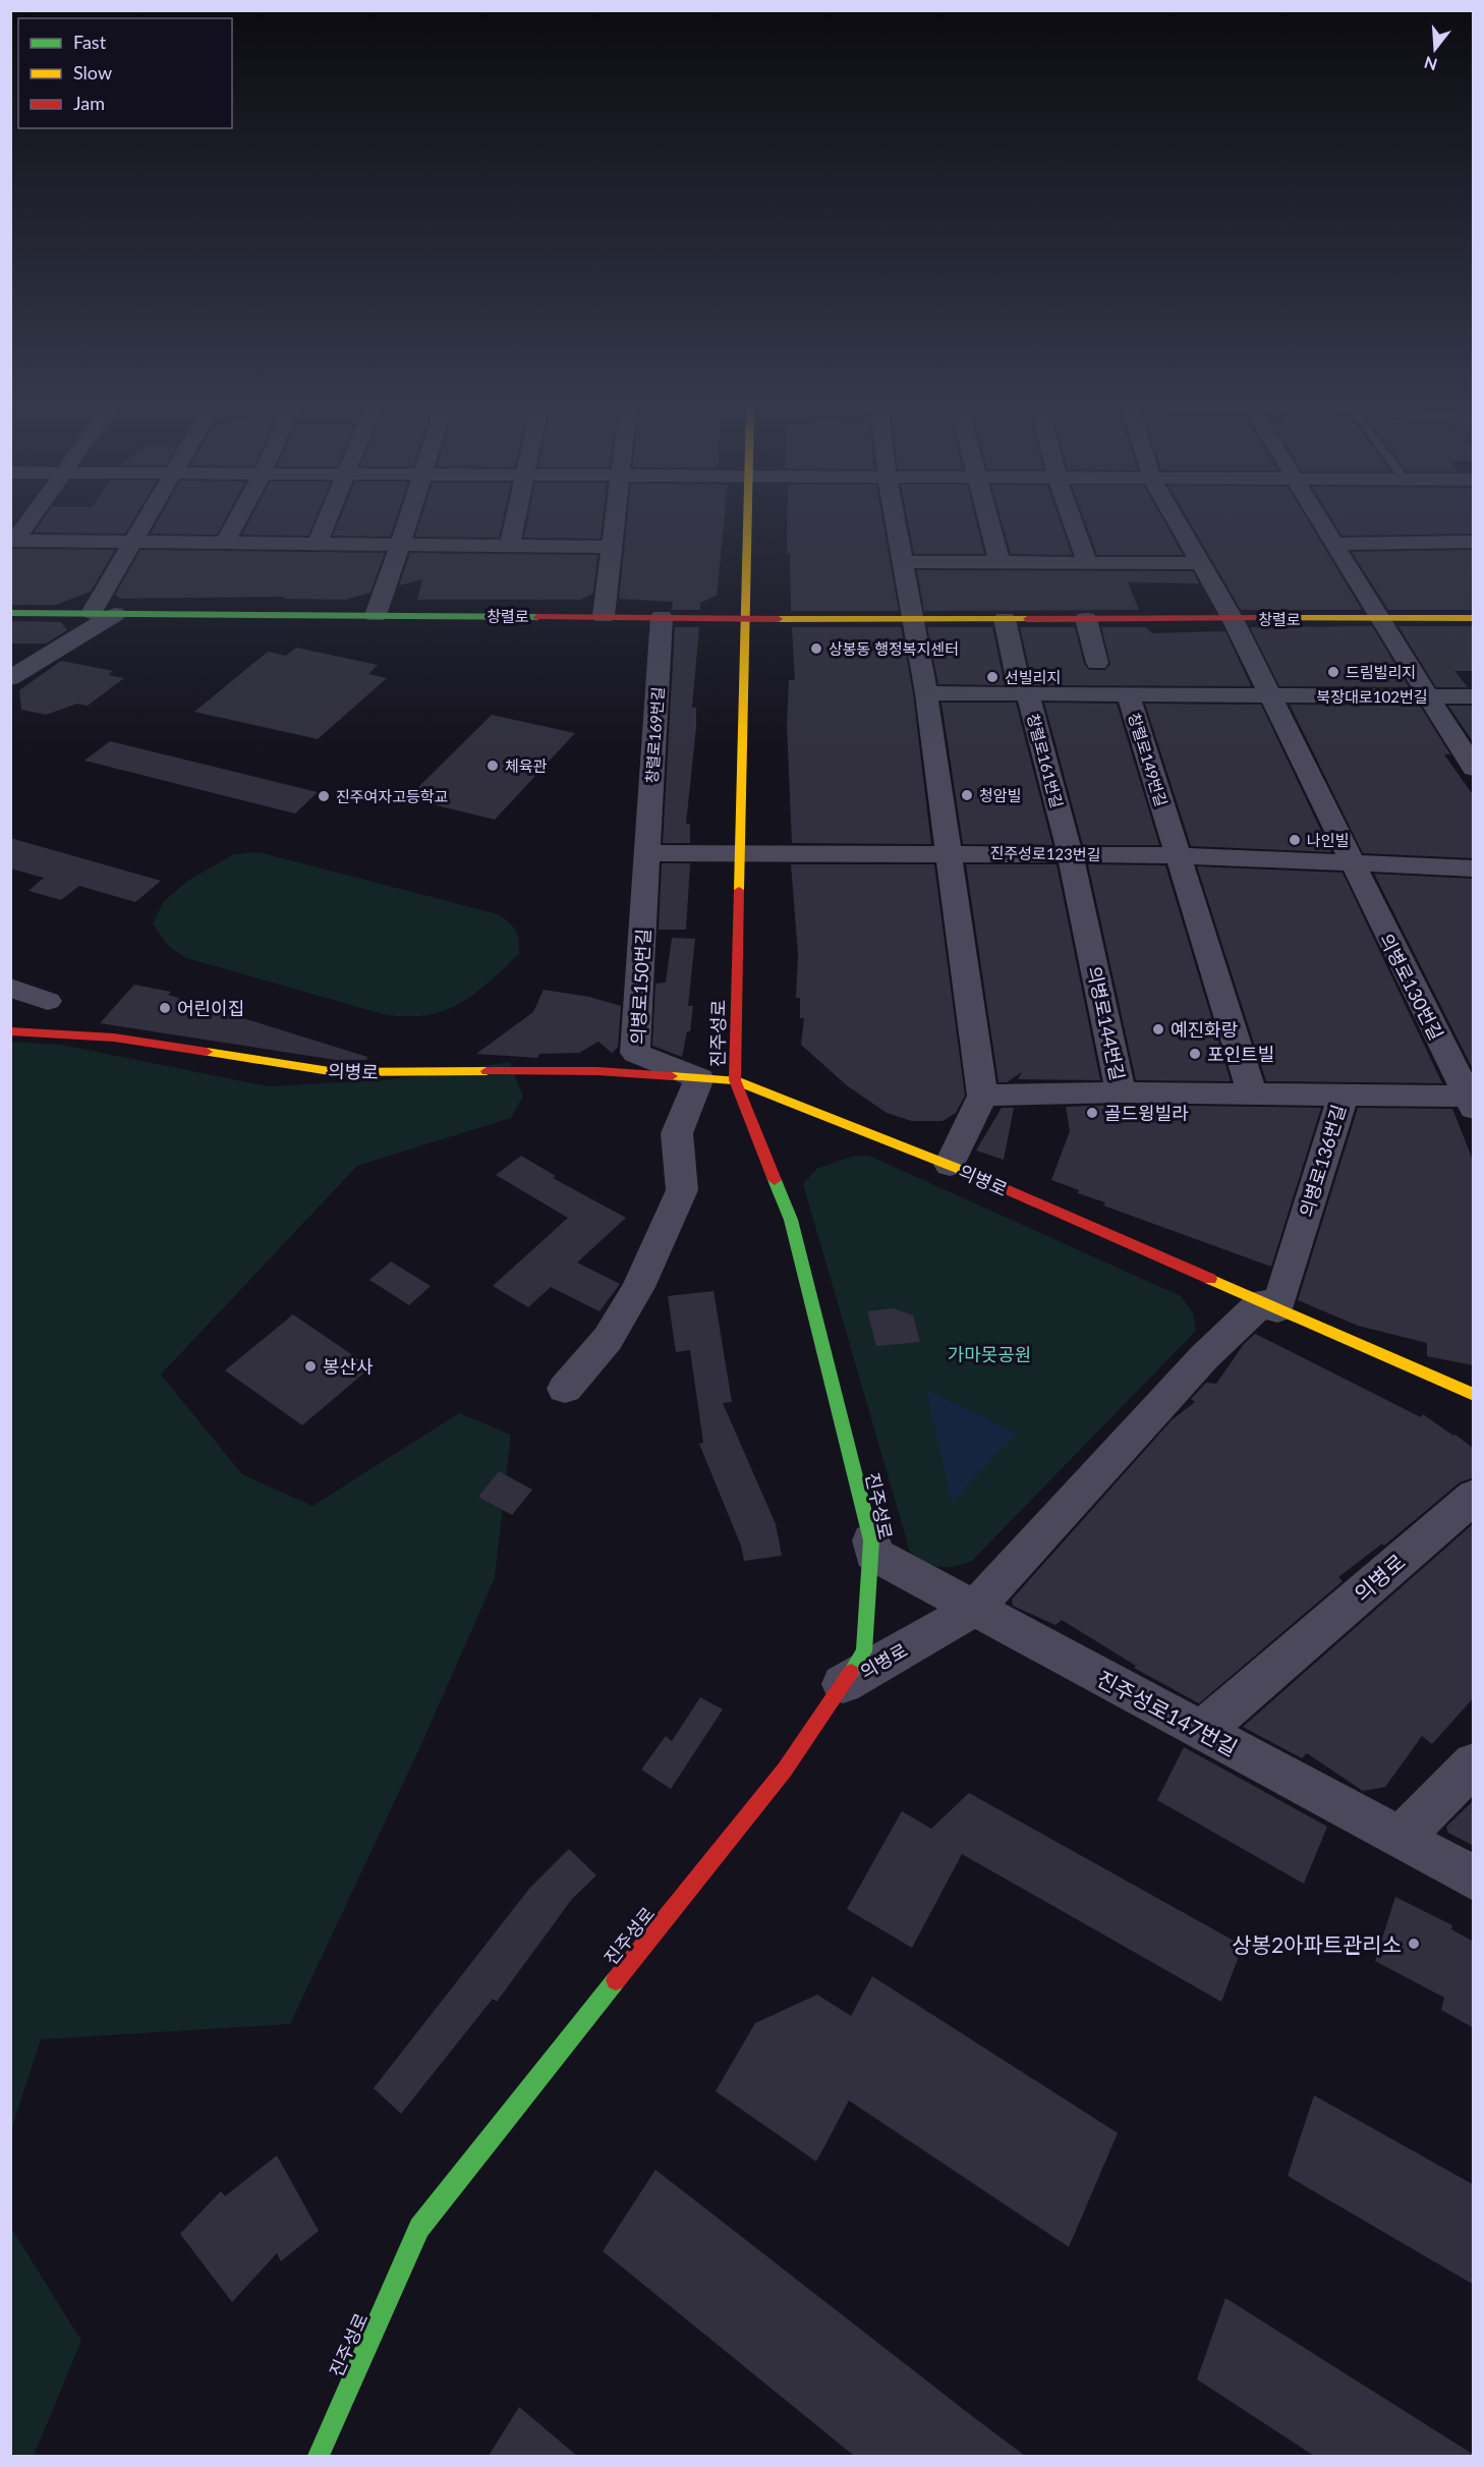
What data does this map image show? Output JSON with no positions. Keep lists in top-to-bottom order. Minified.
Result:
{"streets":{"street":["창렬로","북장대로102번길","창렬로169번길","창렬로149번길","창렬로161번길","진주성로123번길","의병로150번길","의병로130번길","의병로144번길","진주성로","의병로","의병로136번길","진주성로147번길"]},"crossings":[["창렬로","창렬로169번길"],["창렬로","진주성로"],["북장대로102번길","창렬로149번길"],["창렬로169번길","진주성로123번길"],["창렬로169번길","의병로150번길"],["창렬로149번길","진주성로123번길"],["창렬로161번길","진주성로123번길"],["창렬로161번길","의병로144번길"],["진주성로123번길","의병로150번길"],["진주성로123번길","의병로130번길"],["진주성로123번길","의병로144번길"],["진주성로123번길","진주성로"],["의병로150번길","의병로"],["의병로144번길","의병로136번길"],["진주성로","의병로"],["진주성로","진주성로147번길"],["의병로","의병로136번길"],["의병로","진주성로147번길"]],"parks":["가마못공원"],"places":["상봉동 행정복지센터","드림빌리지","선빌리지","체육관","청암빌","진주여자고등학교","나인빌","어린이집","예진화랑","포인트빌","골드윙빌라","봉산사","상봉2아파트관리소"],"legend":["Fast","Slow","Jam"],"north":"bottom"}
